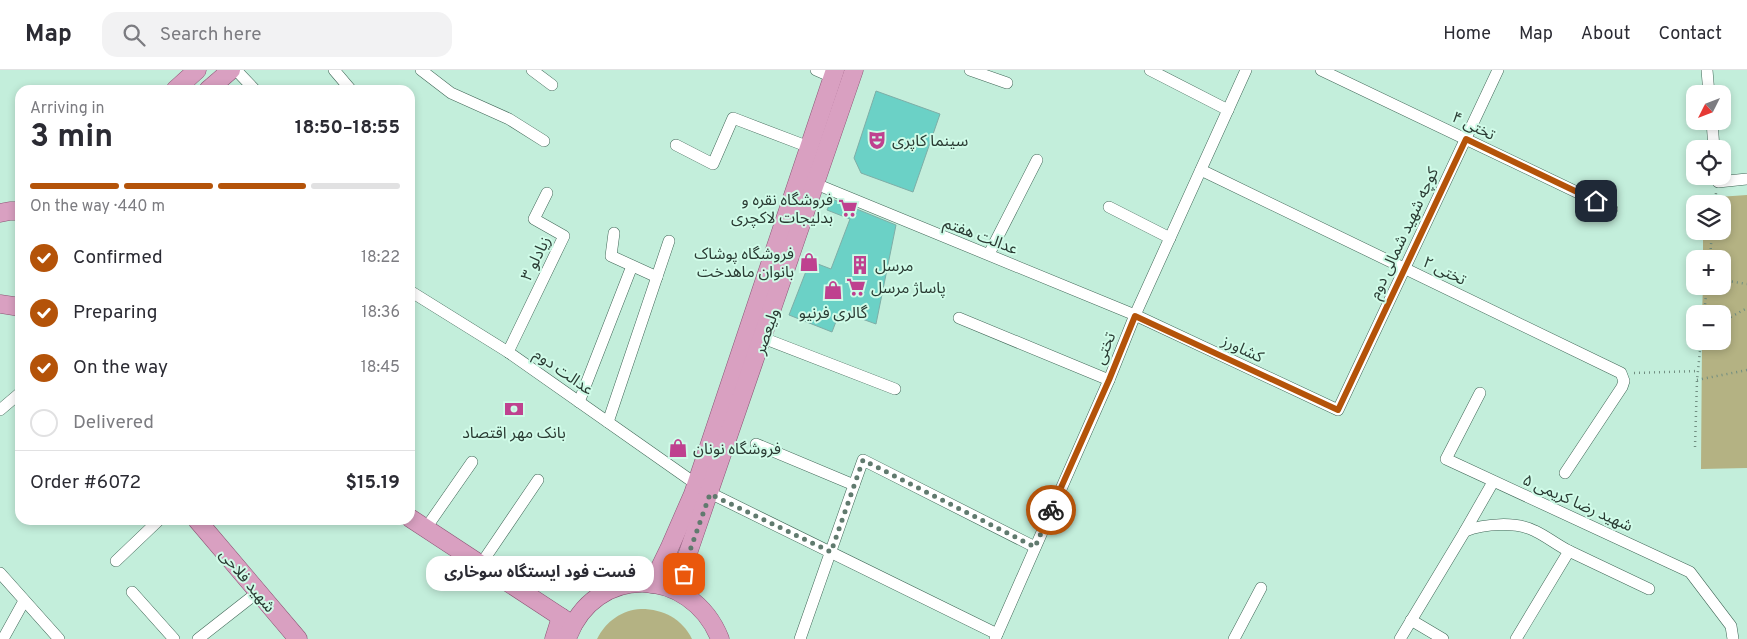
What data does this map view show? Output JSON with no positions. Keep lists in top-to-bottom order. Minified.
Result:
{"streets":{"main road":["ولیعصر","شهید فلاحی"],"street":["تختی ۴","کوچه شهید شمالی دوم","عدالت هفتم","زیادلو ۳","تختی ۲","تختی","کشاورز","عدالت دوم","شهید رضا کریمی ۵"]},"crossings":[["تختی ۴","کوچه شهید شمالی دوم"],["کوچه شهید شمالی دوم","تختی ۲"],["کوچه شهید شمالی دوم","کشاورز"],["عدالت هفتم","ولیعصر"],["عدالت هفتم","تختی"],["عدالت هفتم","کشاورز"],["زیادلو ۳","عدالت دوم"],["تختی ۲","تختی"],["ولیعصر","عدالت دوم"],["تختی","کشاورز"],["تختی","عدالت دوم"]],"places":{"theatre":["سینما کاپری"],"supermarket":["فروشگاه نقره و بدلیجات لاکچری","پاساژ مرسل"],"shop":["فروشگاه پوشاک بانوان ماهدخت","گالری فرنیو","فروشگاه نونان"],"building":["مرسل"],"bank":["بانک مهر اقتصاد"],"other":["فست فود ایستگاه سوخاری"]},"north":"bottom left","page":{"header":"Map","search":"Search here","nav":["Home","Map","About","Contact"],"map_buttons":["+","−"],"heading":["3 min","Arriving in","18:50–18:55"],"panel":["Order #6072","$15.19"],"bar":"On the way · 440 m","list":[["Confirmed","18:22"],["Preparing","18:36"],["On the way","18:45"],"Delivered"],"bubble":"فست فود ایستگاه سوخاری"}}
